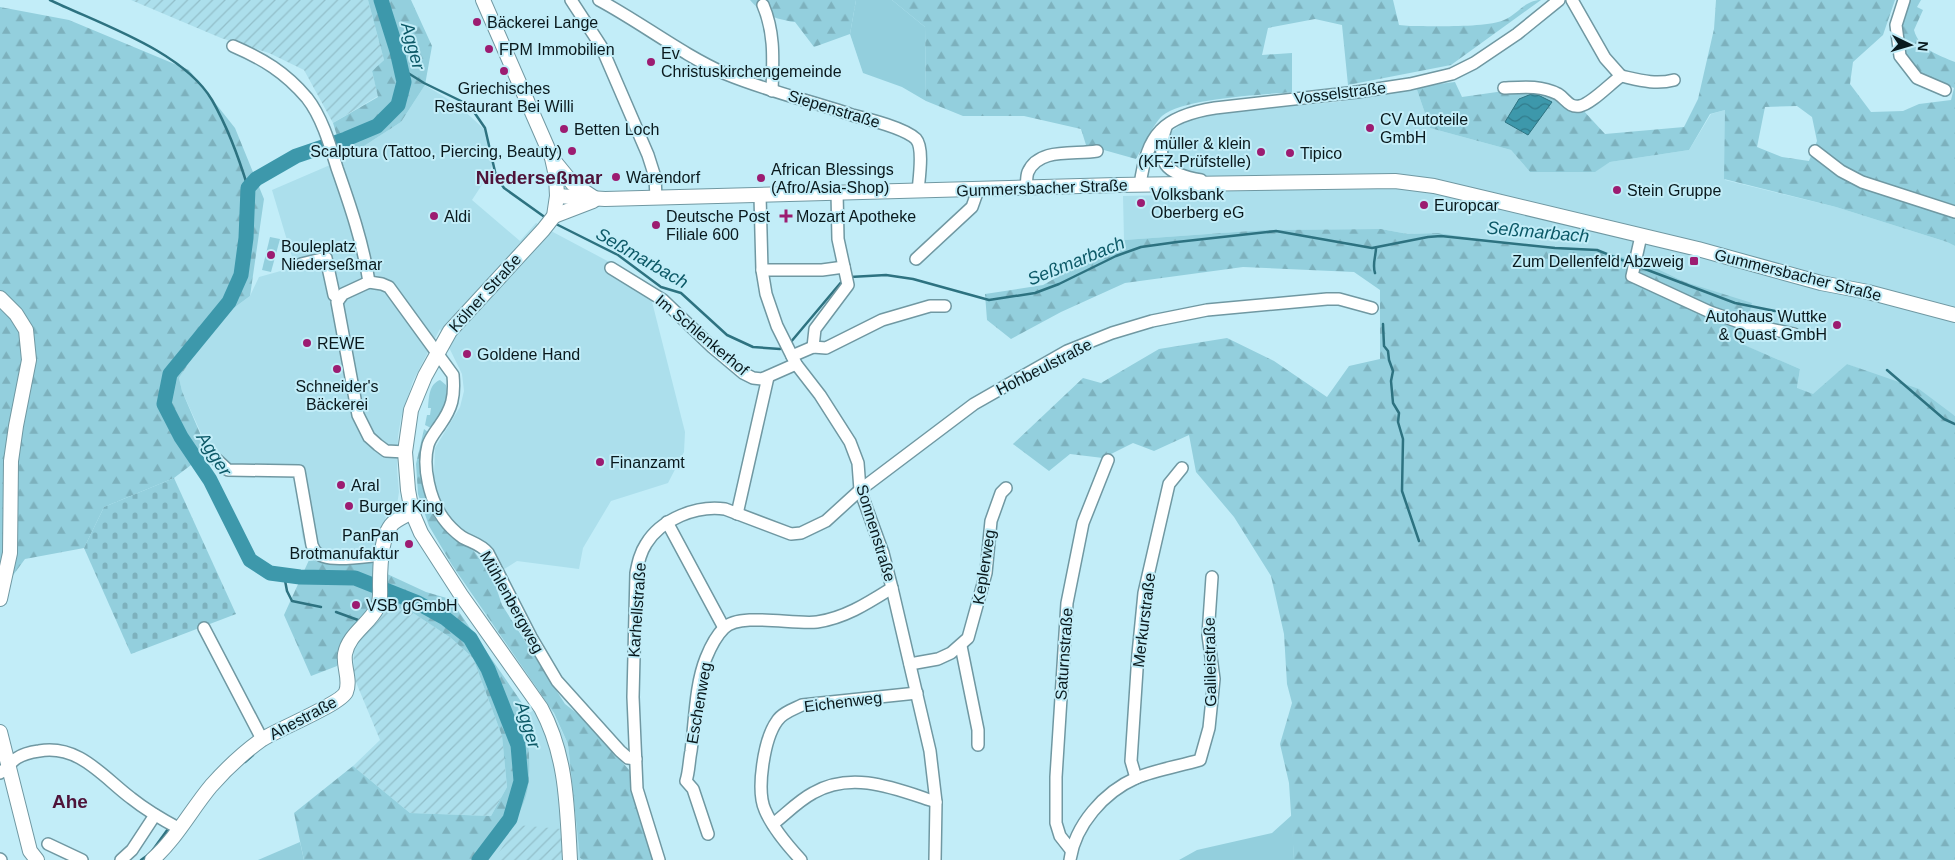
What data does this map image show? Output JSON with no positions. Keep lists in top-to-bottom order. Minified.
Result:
{"streets":{"main road":["Gummersbacher Straße","Kölner Straße","Ahestraße"],"street":["Vosselstraße","Siepenstraße","Im Schlenkerhof","Hohbeulstraße","Sonnenstraße","Keplerweg","Mühlenbergweg","Karhellstraße","Merkurstraße","Saturnstraße","Galileistraße","Eichenweg","Eschenweg"]},"crossings":[["Vosselstraße","Gummersbacher Straße"],["Siepenstraße","Gummersbacher Straße"],["Gummersbacher Straße","Sonnenstraße"],["Kölner Straße","Mühlenbergweg"],["Kölner Straße","Ahestraße"],["Im Schlenkerhof","Sonnenstraße"],["Hohbeulstraße","Sonnenstraße"],["Hohbeulstraße","Karhellstraße"],["Sonnenstraße","Karhellstraße"],["Sonnenstraße","Eichenweg"],["Mühlenbergweg","Karhellstraße"],["Merkurstraße","Galileistraße"]],"districts":["Niederseßmar","Ahe"],"water":["Agger","Seßmarbach"],"places":{"other":["Bäckerei Lange","FPM Immobilien","Ev Christuskirchengemeinde","Griechisches Restaurant Bei Willi","CV Autoteile GmbH","Betten Loch","Scalptura (Tattoo, Piercing, Beauty)","müller & klein (KFZ-Prüfstelle)","Tipico","Warendorf","African Blessings (Afro/Asia-Shop)","Stein Gruppe","Volksbank Oberberg eG","Europcar","Aldi","Deutsche Post Filiale 600","Bouleplatz Niederseßmar","Autohaus Wuttke & Quast GmbH","REWE","Goldene Hand","Schneider's Bäckerei","Finanzamt","Aral","Burger King","PanPan Brotmanufaktur","VSB gGmbH"],"health":["Mozart Apotheke"],"transit":["Zum Dellenfeld Abzweig"]},"north":"right"}
